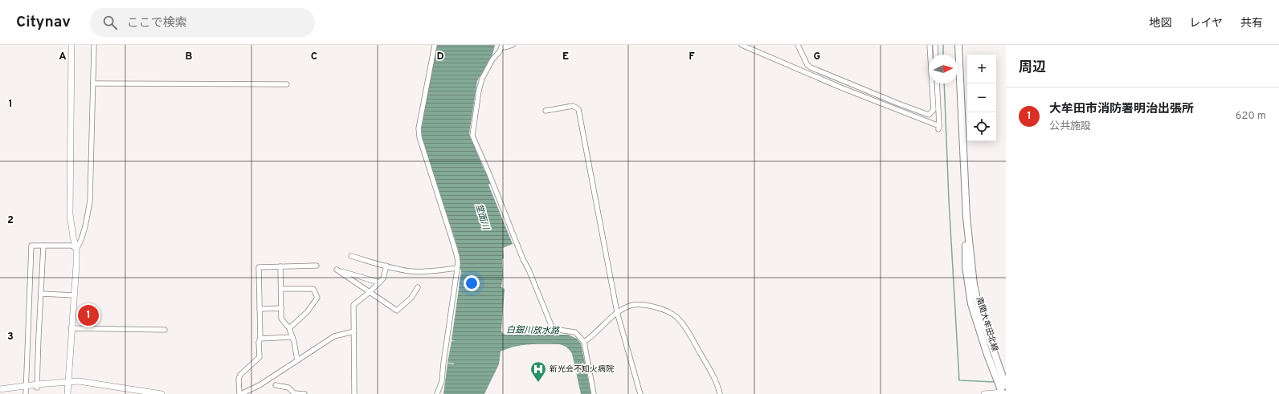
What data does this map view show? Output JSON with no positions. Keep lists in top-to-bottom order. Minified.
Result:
{"streets":{"main road":["南関大牟田北線"]},"water":["堂面川","白銀川放水路"],"places":{"hospital":["新光会不知火病院"]},"north":"right","page":{"header":"Citynav","search":"ここで検索","nav":["地図","レイヤ","共有"],"heading":"周辺","map_buttons":["+","−"],"list":[{"mark":"1","name":"大牟田市消防署明治出張所","note":"公共施設","value":"620 m"}],"pins":"1"},"grid":{"columns":["A","B","C","D","E","F","G"],"rows":["1","2","3"]}}
